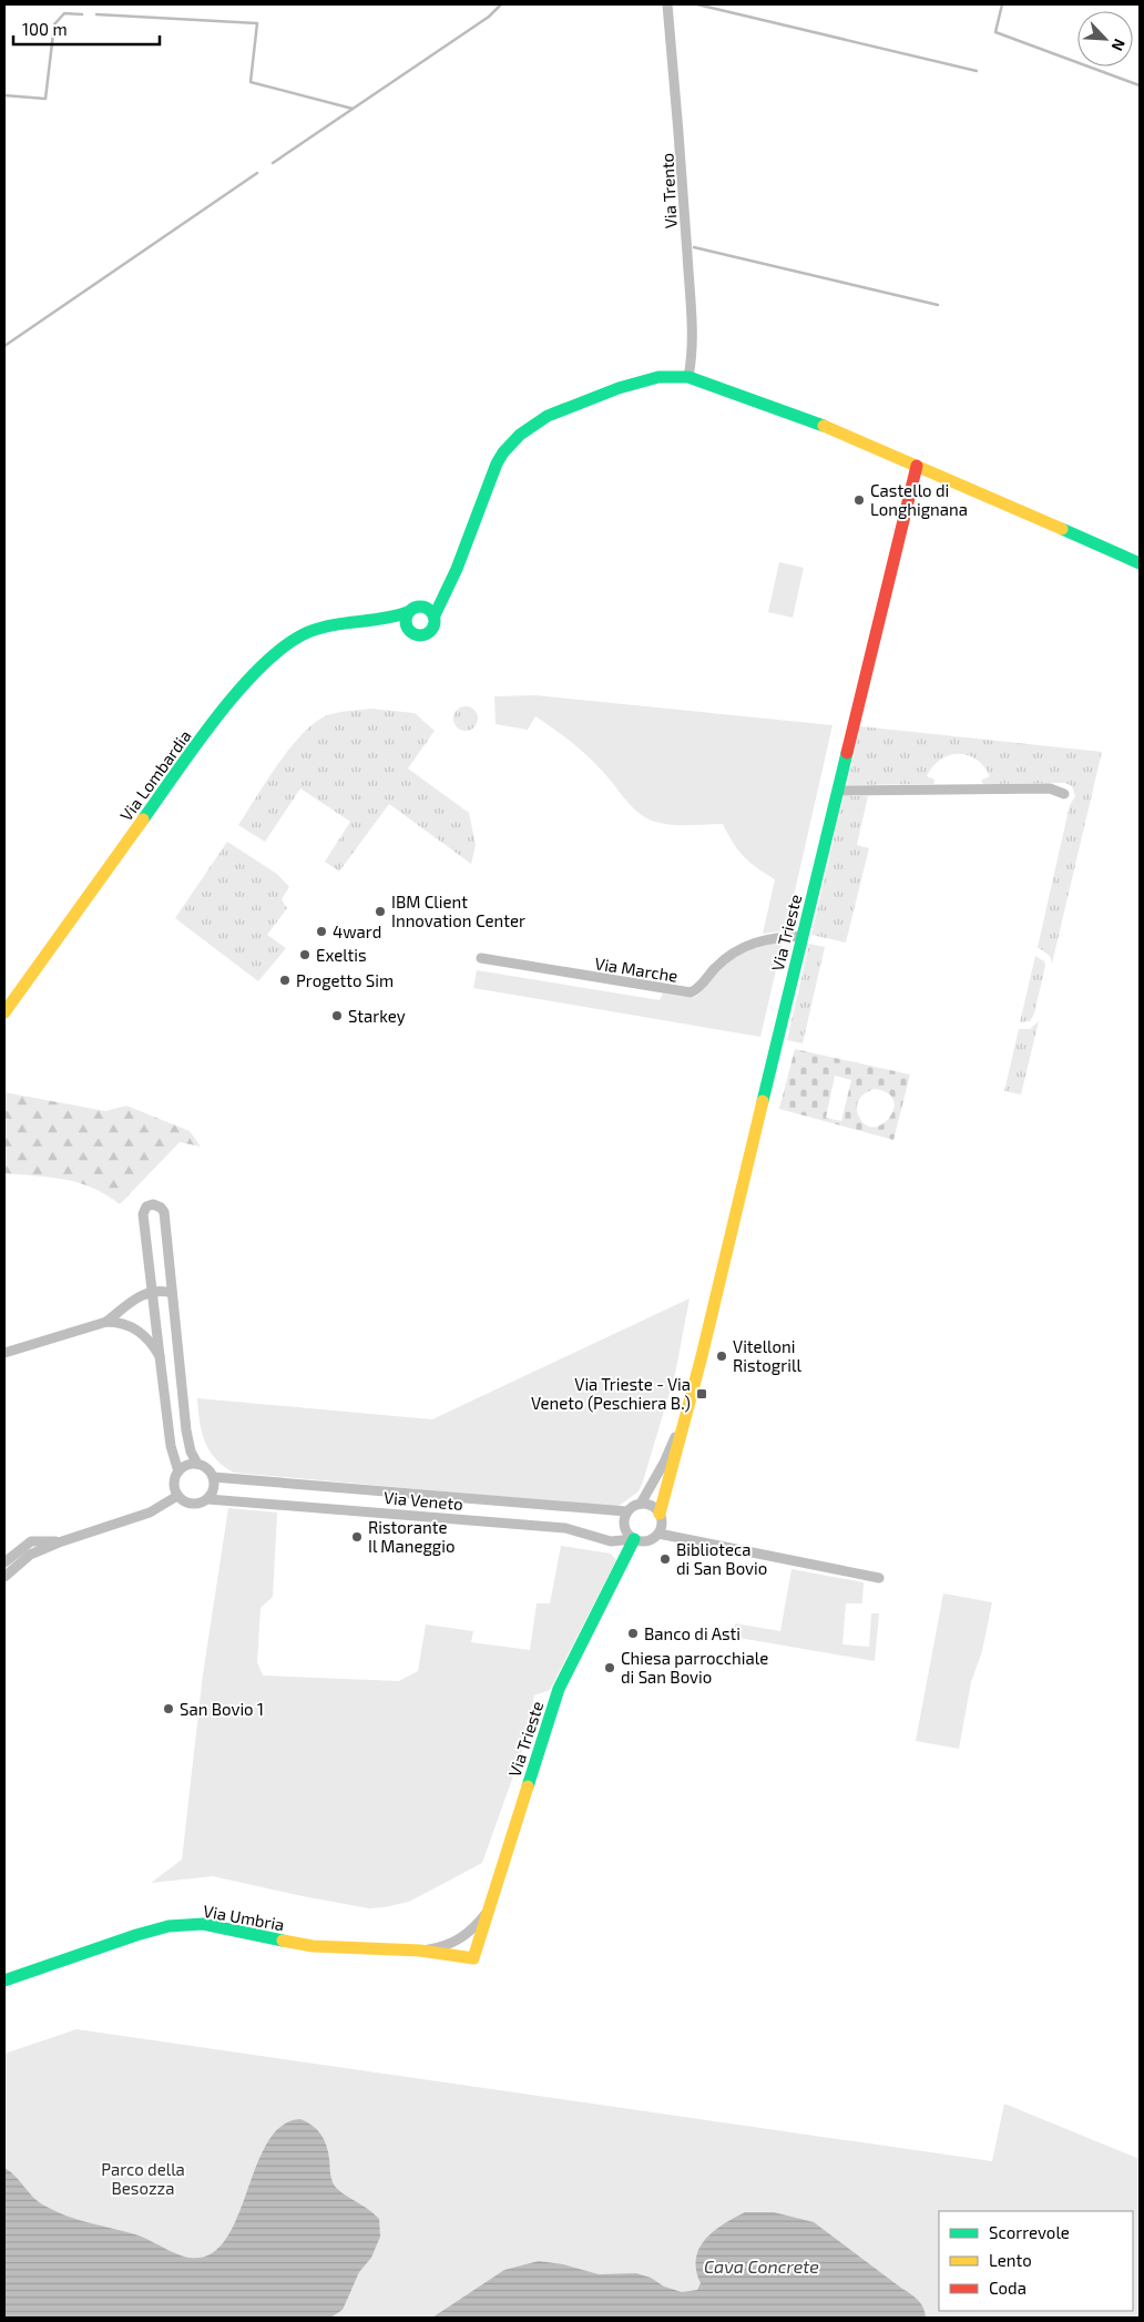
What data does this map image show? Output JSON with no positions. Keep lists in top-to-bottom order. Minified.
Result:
{"streets":{"street":["Via Trento","Via Lombardia","Via Trieste","Via Marche","Via Veneto","Via Umbria"]},"crossings":[["Via Trieste","Via Marche"],["Via Trieste","Via Veneto"],["Via Trieste","Via Umbria"]],"water":["Cava Concrete"],"parks":["Parco della Besozza"],"places":{"other":["Castello di Longhignana","IBM Client Innovation Center","4ward","Exeltis","Progetto Sim","Starkey","Vitelloni Ristogrill","Ristorante Il Maneggio","Biblioteca di San Bovio","Banco di Asti","Chiesa parrocchiale di San Bovio","San Bovio 1"],"transit":["Via Trieste - Via Veneto (Peschiera B.)"]},"legend":["Scorrevole","Lento","Coda"],"scale_bar":"100 m","north":"bottom right"}
